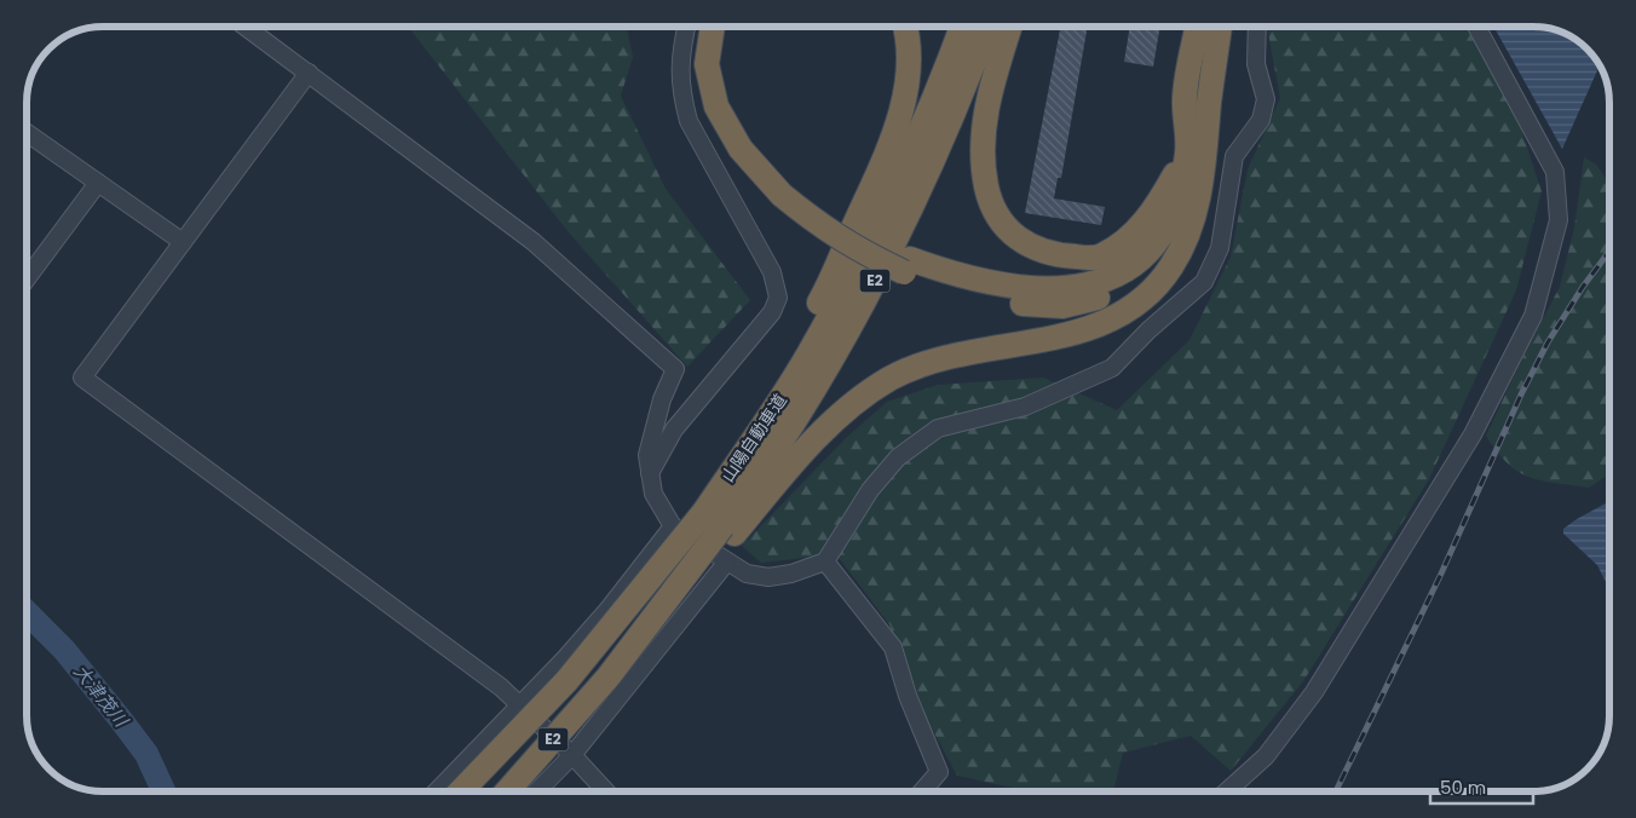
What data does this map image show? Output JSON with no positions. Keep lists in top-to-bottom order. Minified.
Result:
{"streets":{"highway":["E2","山陽自動車道"]},"crossings":[["E2","山陽自動車道"]],"water":["大津茂川"],"scale_bar":"50 m"}
